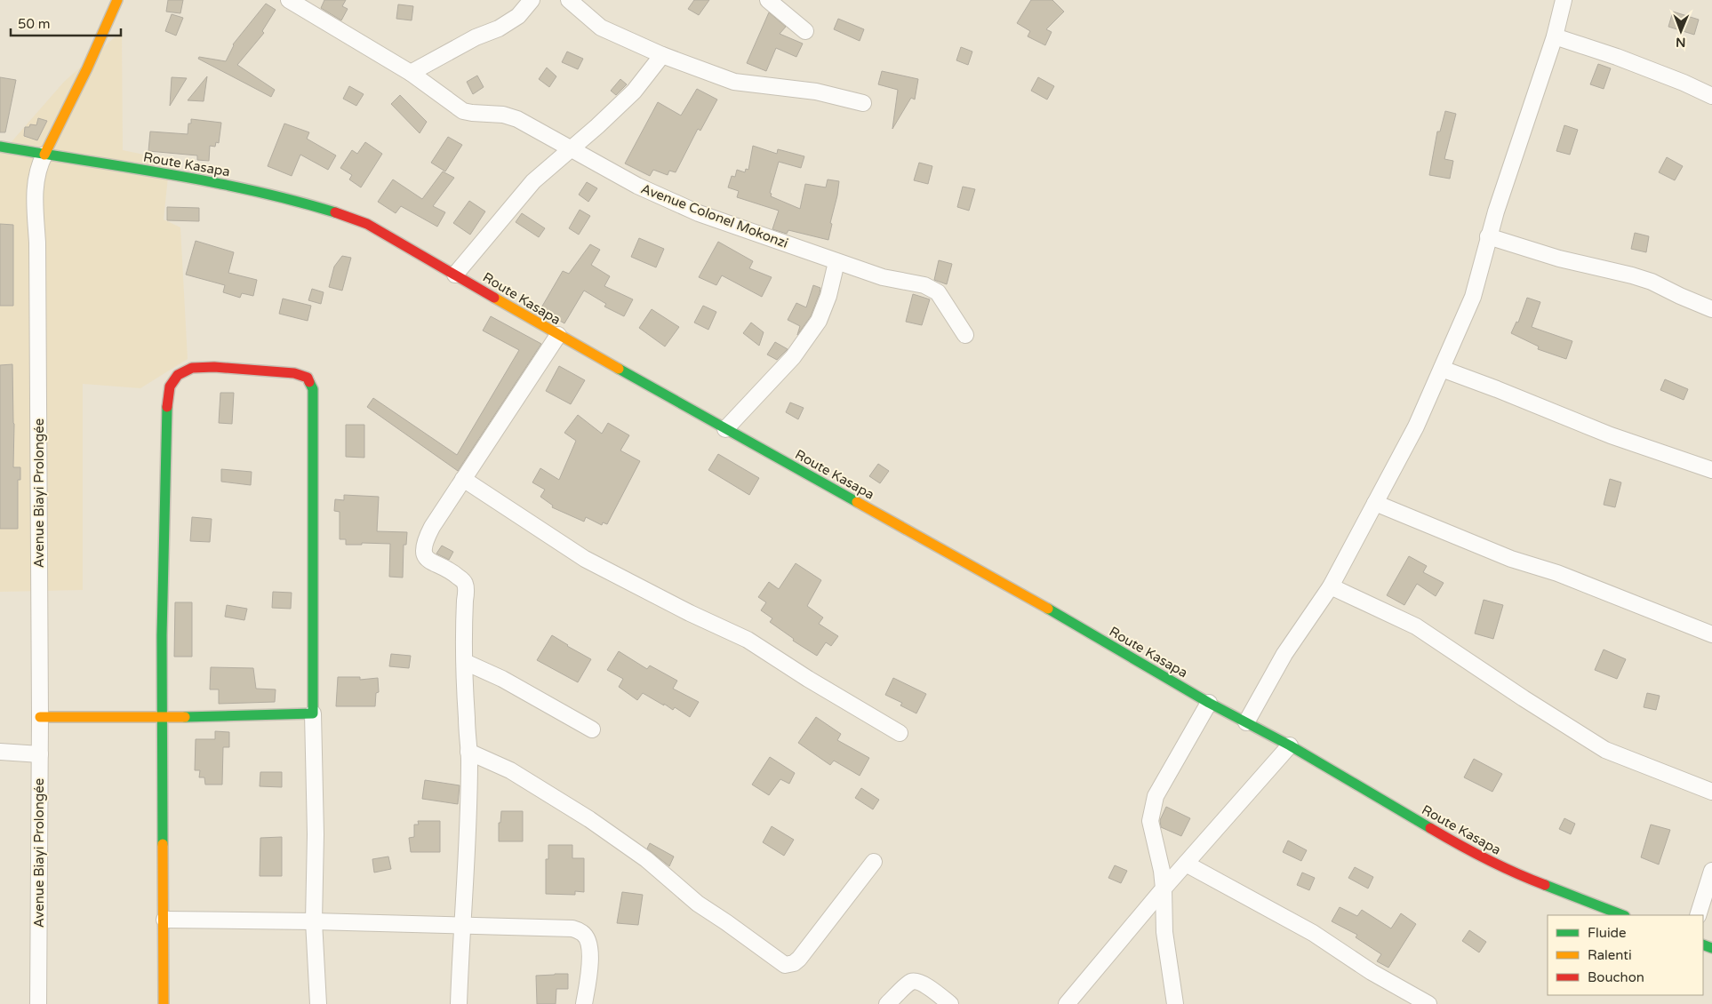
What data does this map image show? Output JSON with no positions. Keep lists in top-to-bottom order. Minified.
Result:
{"streets":{"main road":["Route Kasapa","Avenue Biayi Prolongée"],"street":["Avenue Colonel Mokonzi"]},"crossings":[["Route Kasapa","Avenue Biayi Prolongée"]],"legend":["Fluide","Ralenti","Bouchon"],"scale_bar":"50 m","north":"bottom"}
